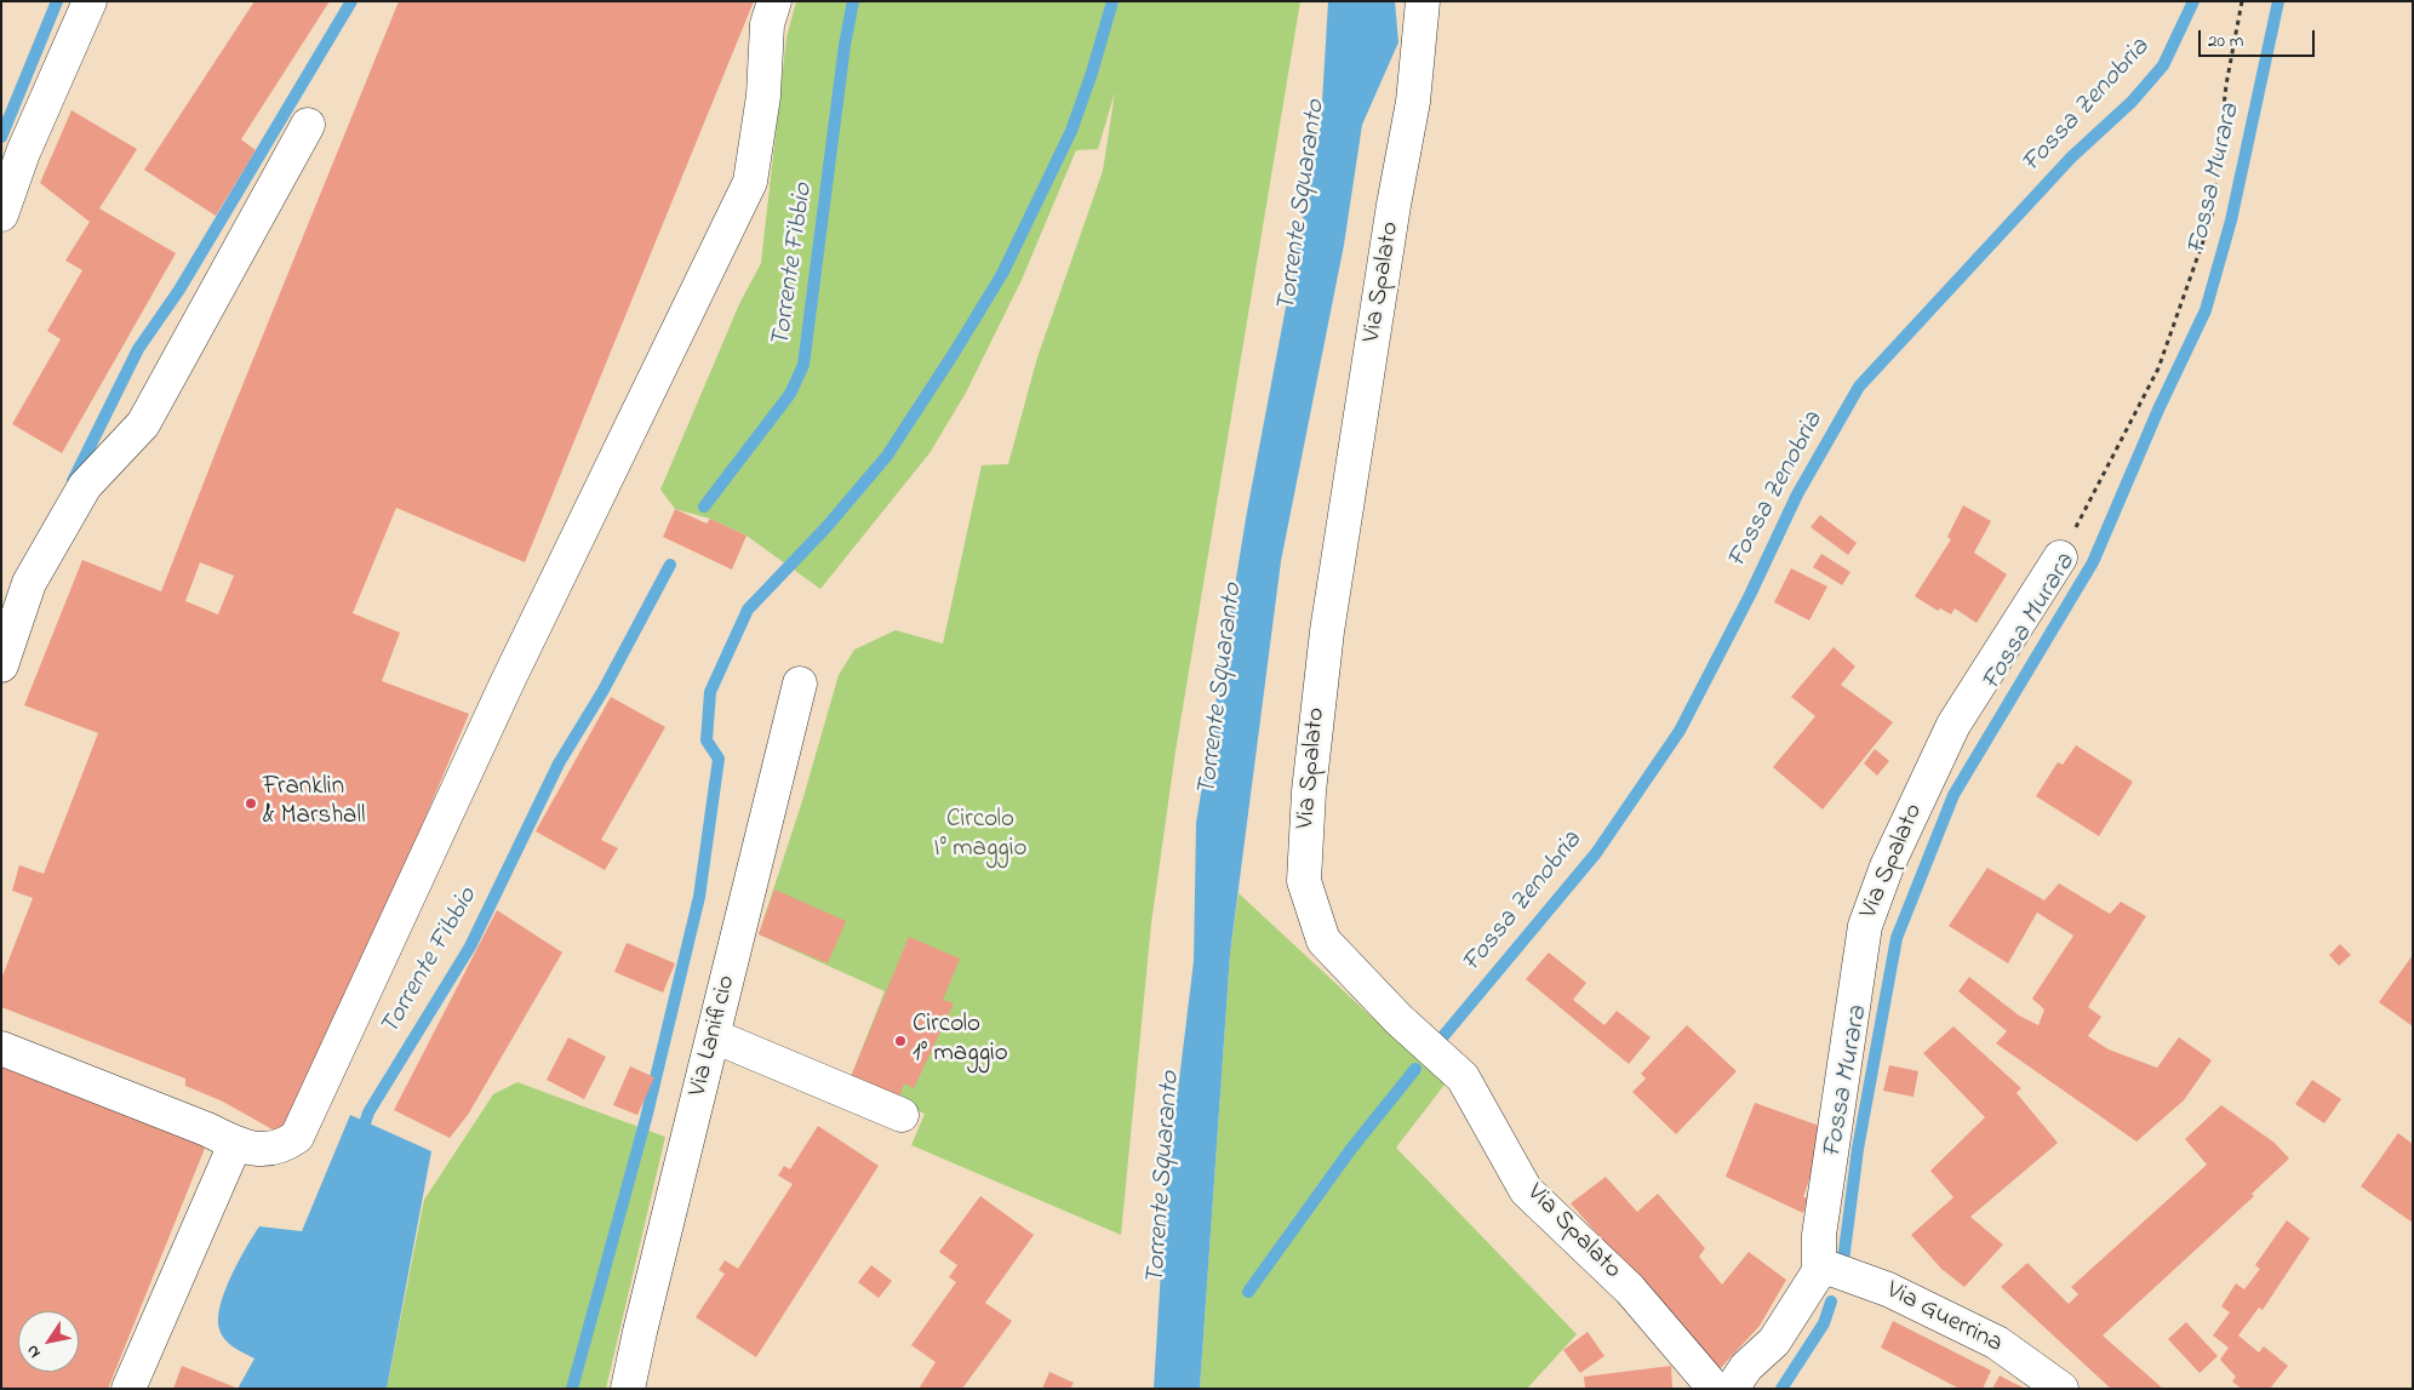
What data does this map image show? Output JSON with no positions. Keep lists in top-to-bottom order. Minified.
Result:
{"streets":{"street":["Via Spalato","Via Lanificio","Via Guerrina"]},"crossings":[["Via Spalato","Via Guerrina"]],"water":["Fossa Zenobria","Fossa Murara","Torrente Squaranto","Torrente Fibbio"],"parks":["Circolo I° maggio"],"places":["Franklin & Marshall","Circolo 1° maggio"],"scale_bar":"20 m","north":"bottom left"}
